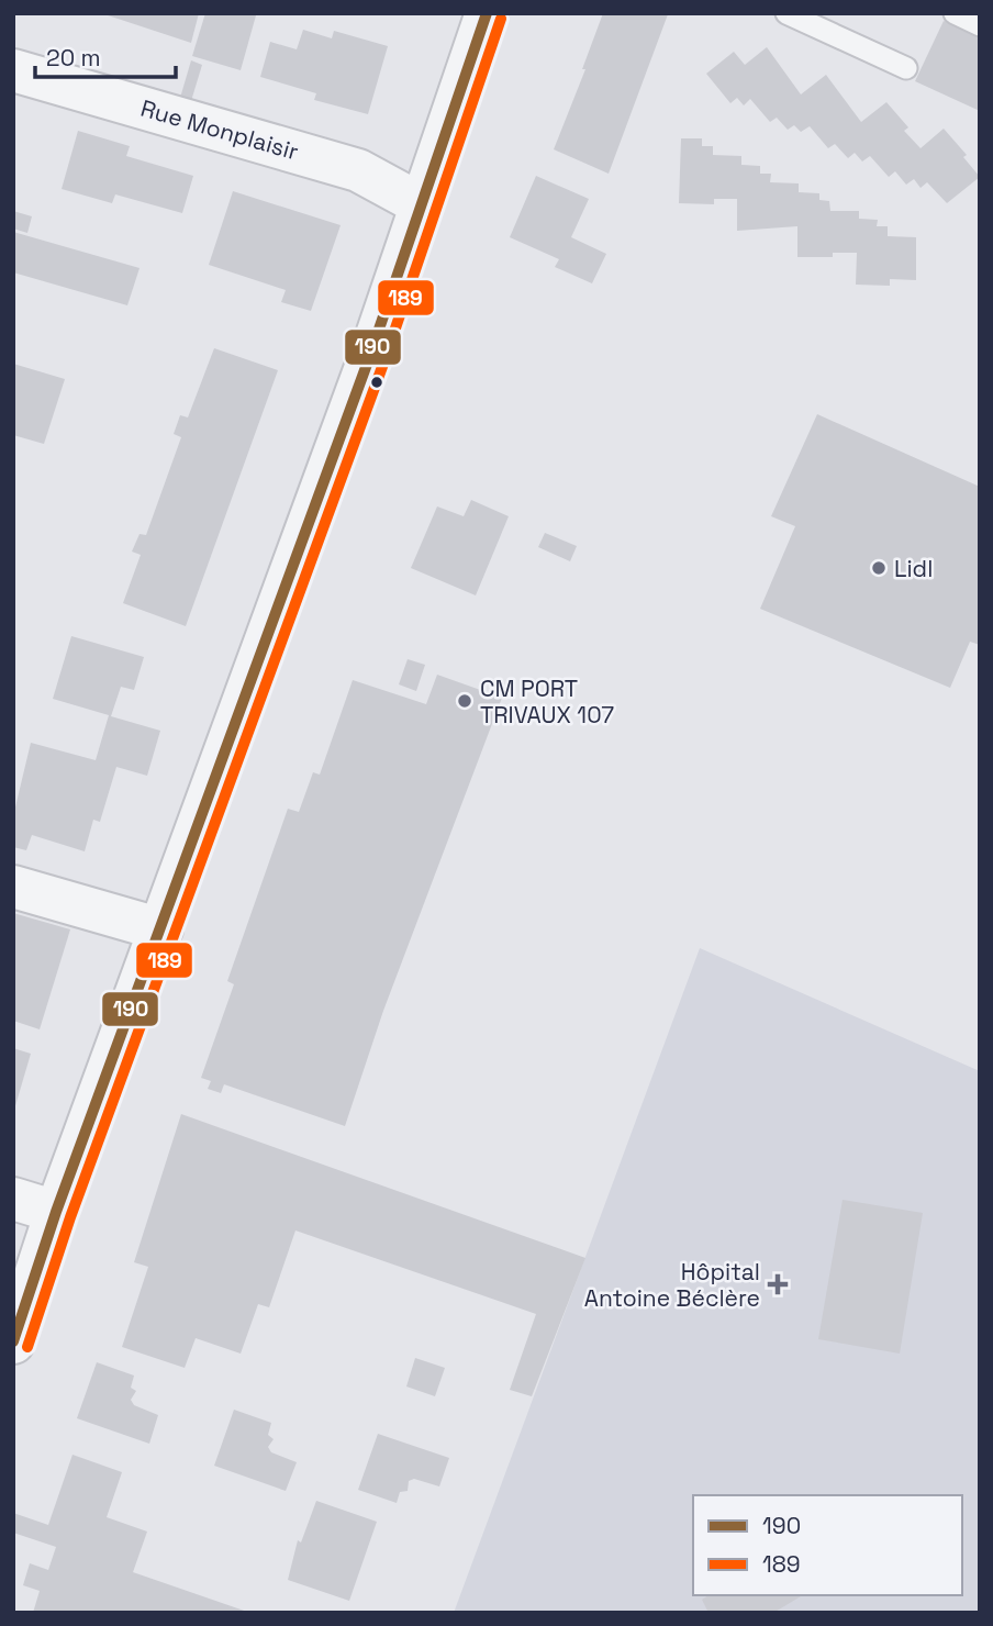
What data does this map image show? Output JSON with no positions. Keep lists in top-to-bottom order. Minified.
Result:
{"streets":{"street":["Rue Monplaisir"]},"places":{"other":["Lidl","CM PORT TRIVAUX 107"],"health":["Hôpital Antoine Béclère"]},"lines":["transit line 190","transit line 189"],"legend":["190","189"],"scale_bar":"20 m"}
